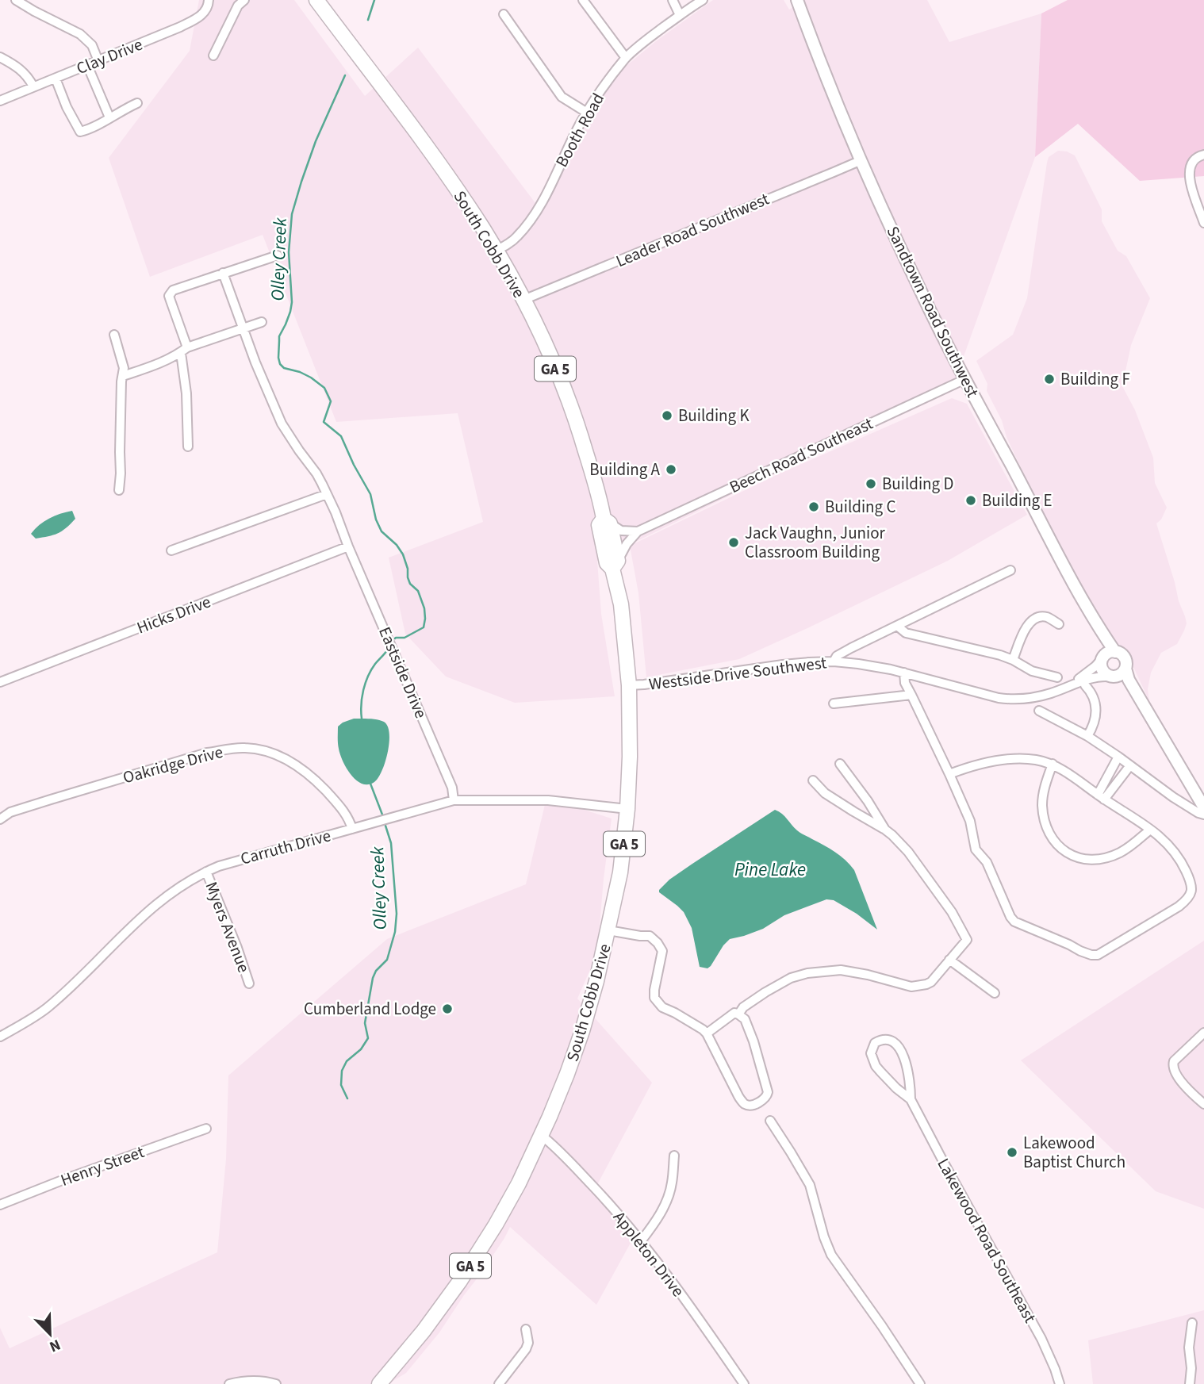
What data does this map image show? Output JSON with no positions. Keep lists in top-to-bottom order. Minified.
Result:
{"streets":{"main road":["South Cobb Drive","GA 5"],"street":["Clay Drive","Booth Road","Leader Road Southwest","Sandtown Road Southwest","Beech Road Southeast","Hicks Drive","Eastside Drive","Westside Drive Southwest","Oakridge Drive","Carruth Drive","Myers Avenue","Henry Street","Lakewood Road Southeast","Appleton Drive"]},"crossings":[["Booth Road","South Cobb Drive"],["Leader Road Southwest","South Cobb Drive"],["Leader Road Southwest","Sandtown Road Southwest"],["South Cobb Drive","Beech Road Southeast"],["South Cobb Drive","Westside Drive Southwest"],["South Cobb Drive","Carruth Drive"],["South Cobb Drive","Appleton Drive"],["Sandtown Road Southwest","Beech Road Southeast"],["Sandtown Road Southwest","Westside Drive Southwest"],["Hicks Drive","Eastside Drive"],["Eastside Drive","Carruth Drive"],["Oakridge Drive","Carruth Drive"],["Carruth Drive","Myers Avenue"]],"water":["Olley Creek","Pine Lake"],"places":["Building F","Building K","Building A","Building D","Building E","Building C","Jack Vaughn, Junior Classroom Building","Cumberland Lodge","Lakewood Baptist Church"],"north":"bottom right"}
